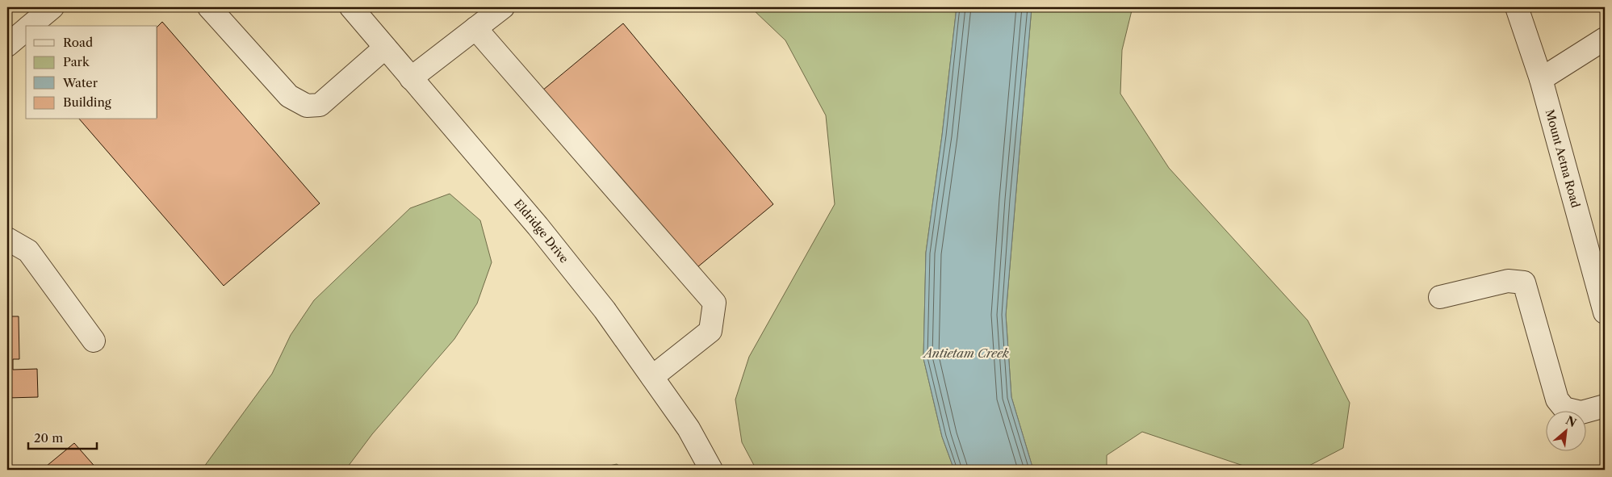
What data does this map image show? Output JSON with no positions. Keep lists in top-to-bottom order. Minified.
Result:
{"streets":{"street":["Mount Aetna Road","Eldridge Drive"]},"water":["Antietam Creek"],"legend":["Road","Park","Water","Building"],"scale_bar":"20 m","north":"top right"}
